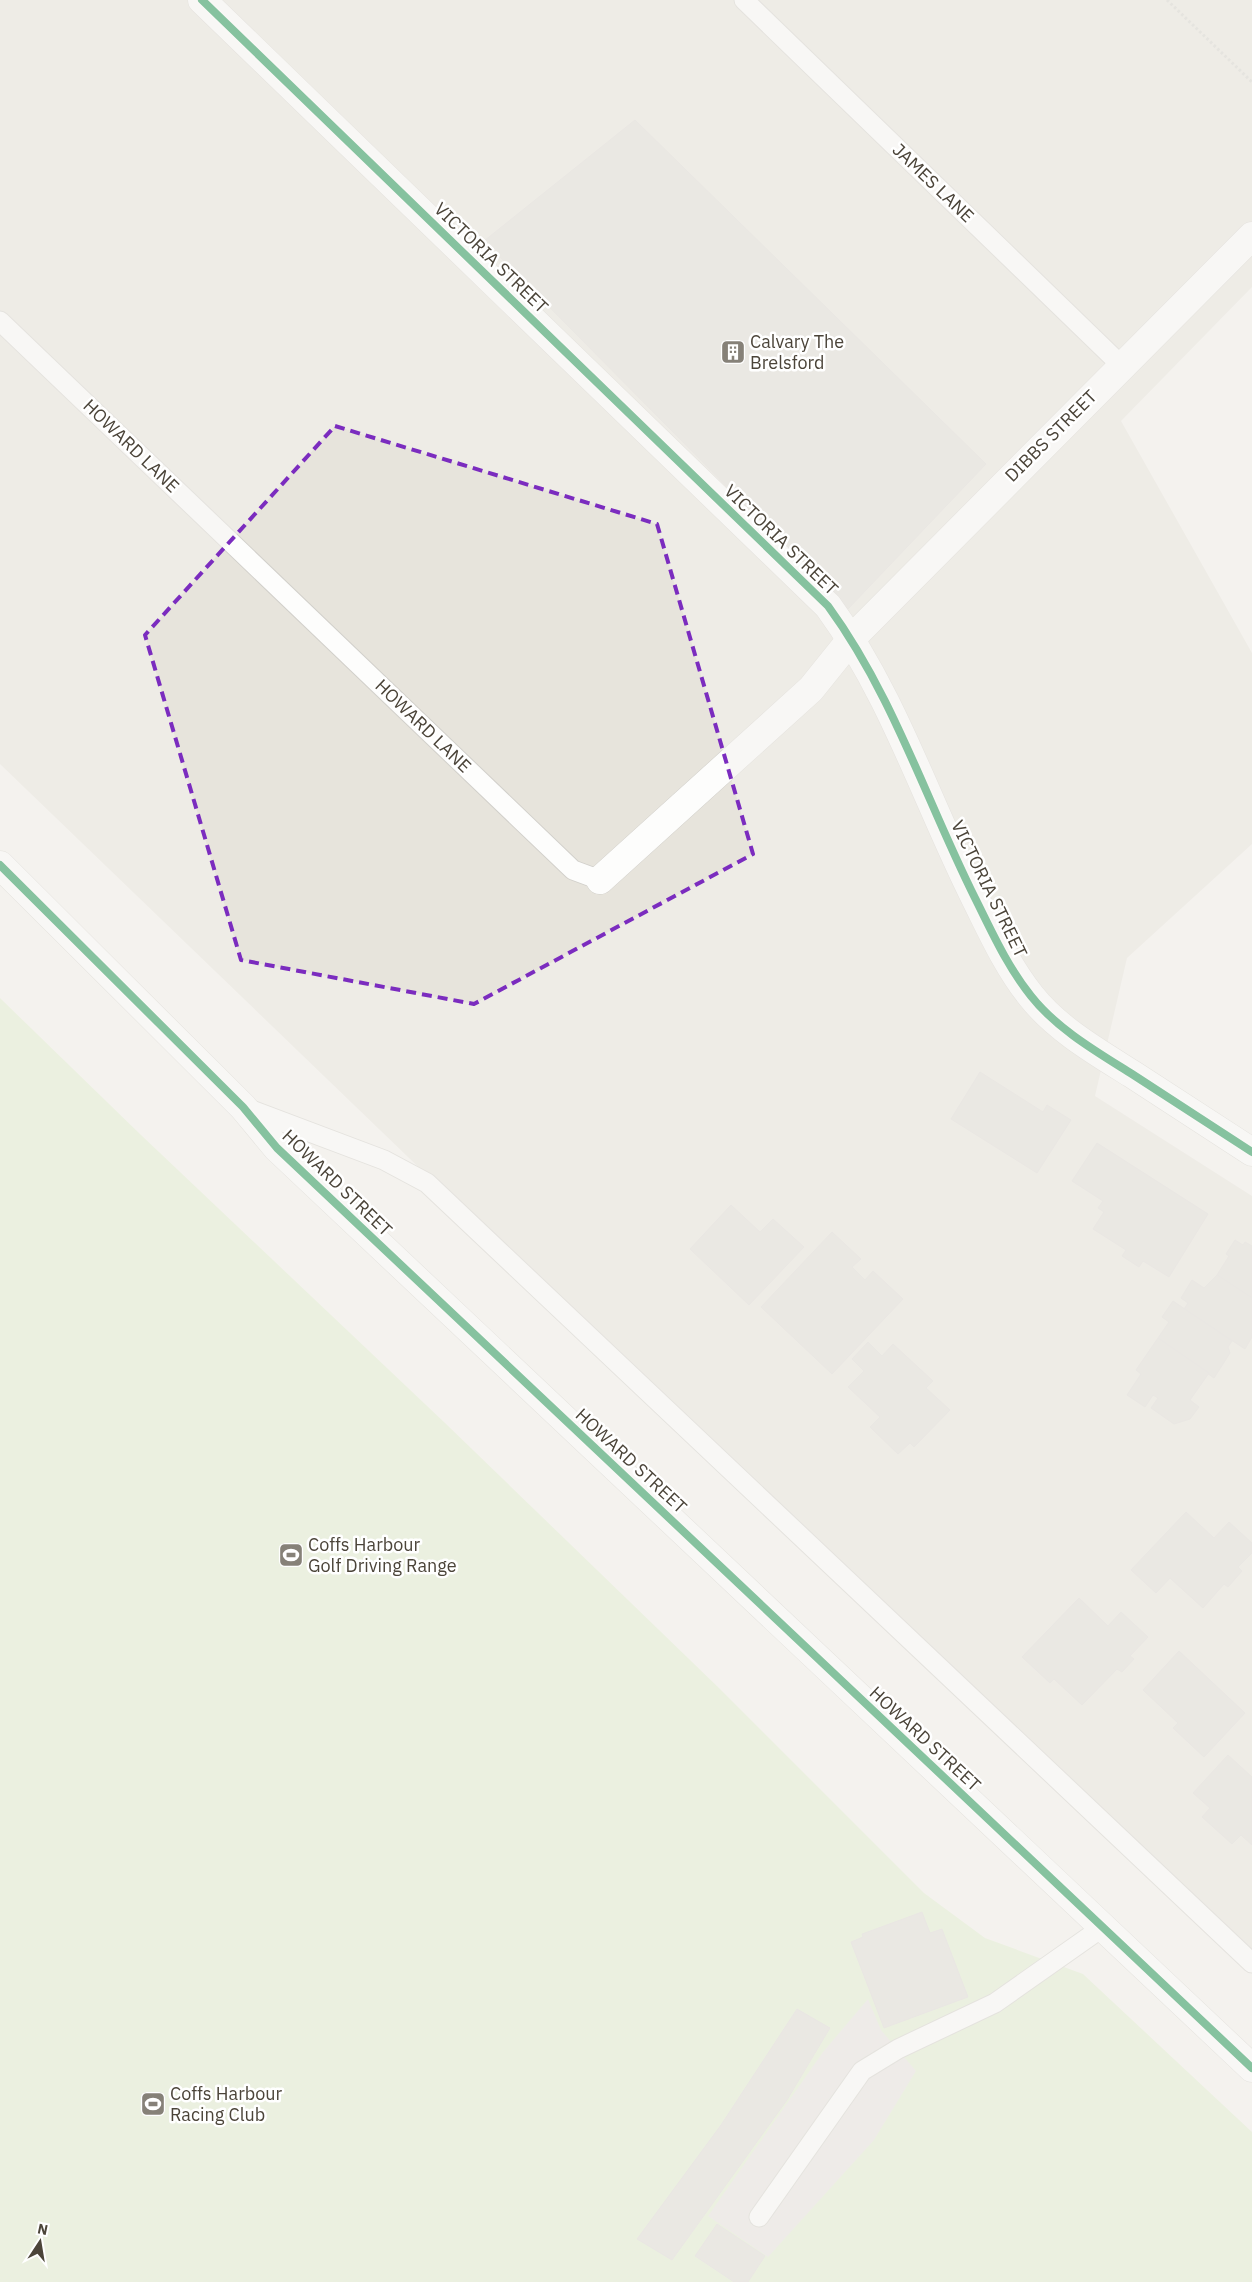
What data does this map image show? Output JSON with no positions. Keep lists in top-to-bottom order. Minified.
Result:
{"streets":{"street":["VICTORIA STREET","DIBBS STREET","HOWARD LANE","HOWARD STREET"],"lane":["JAMES LANE"]},"crossings":[["JAMES LANE","DIBBS STREET"],["VICTORIA STREET","DIBBS STREET"],["VICTORIA STREET","HOWARD LANE"],["DIBBS STREET","HOWARD LANE"]],"places":{"building":["Calvary The Brelsford"],"sports":["Coffs Harbour Golf Driving Range","Coffs Harbour Racing Club"]},"north":"top"}
